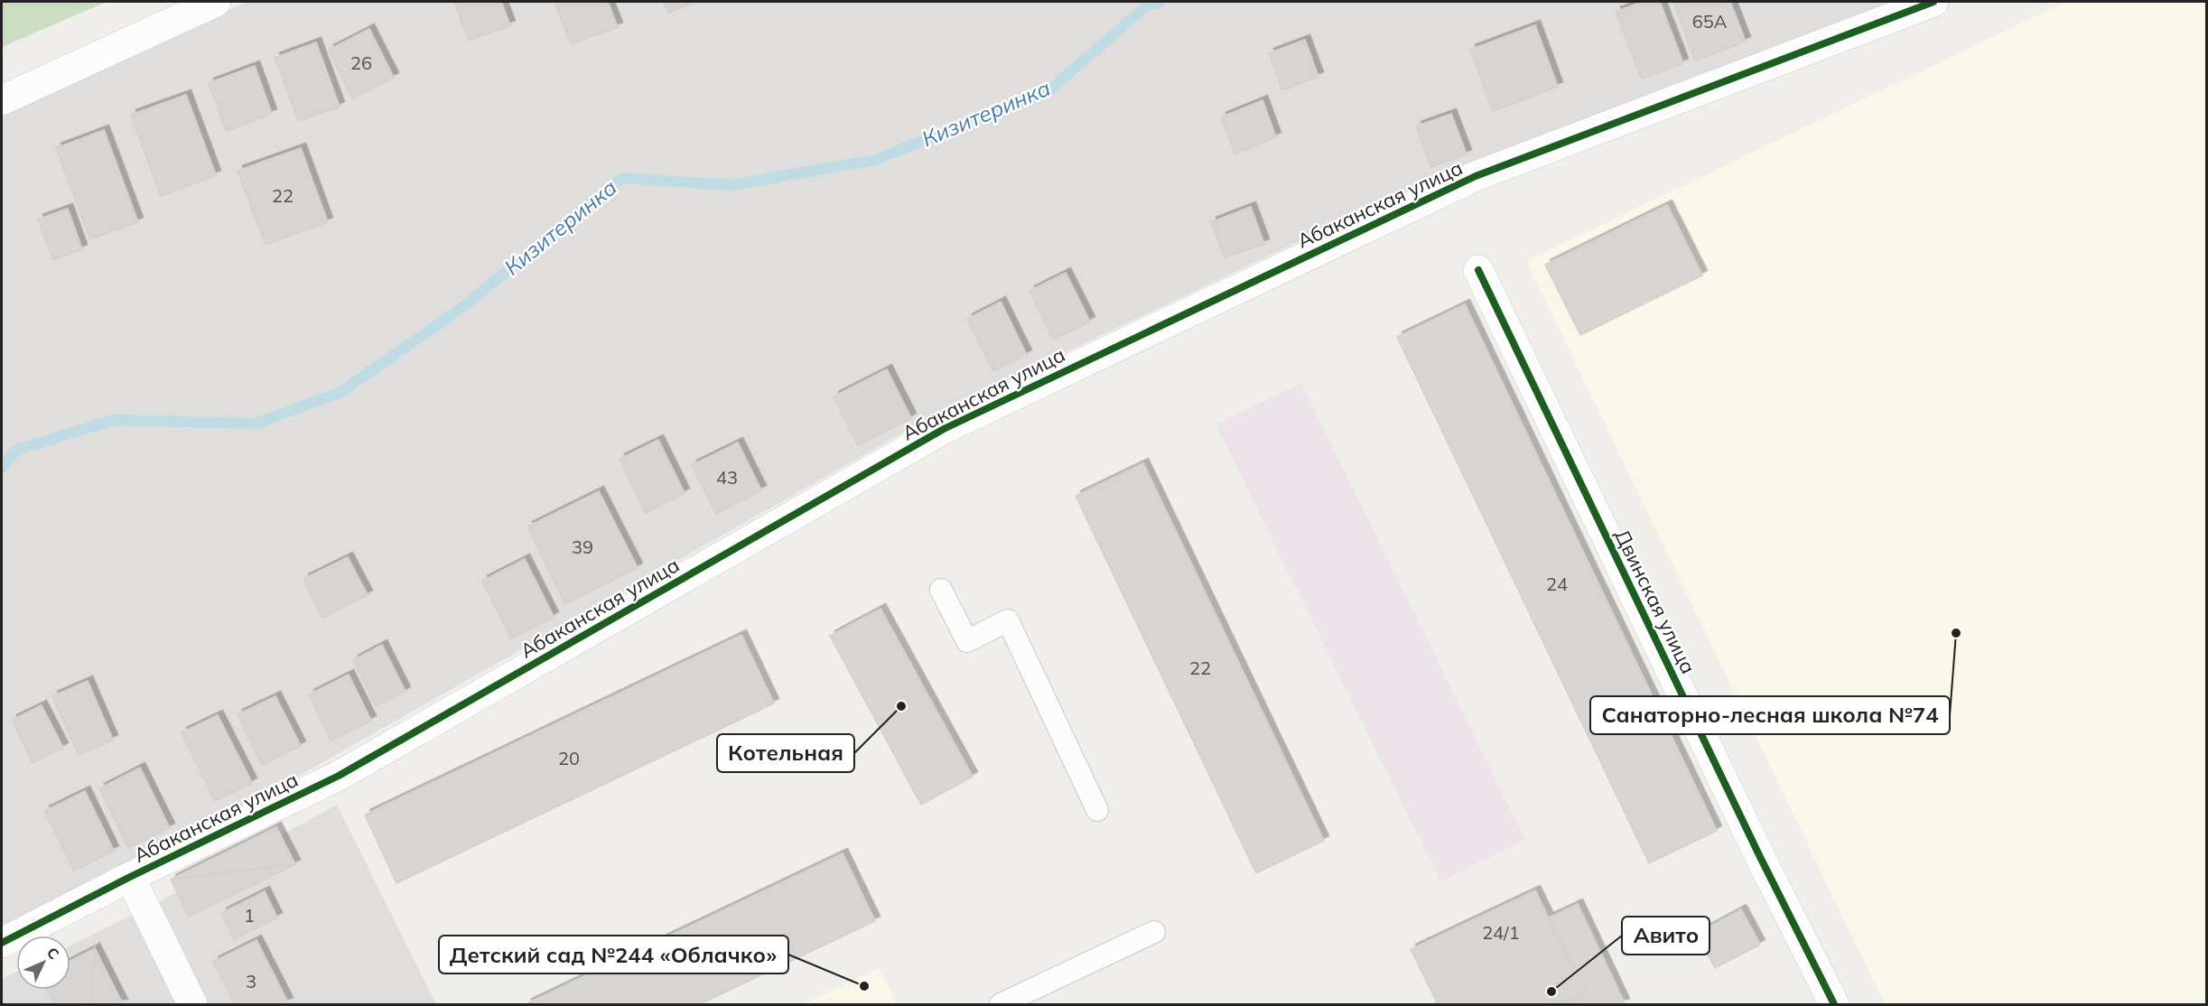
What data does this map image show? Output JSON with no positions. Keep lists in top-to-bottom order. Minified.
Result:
{"streets":{"street":["Абаканская улица","Двинская улица"]},"water":["Кизитеринка"],"places":["Санаторно-лесная школа №74","Котельная","Детский сад №244 «Облачко»","Авито"],"house_numbers":["65А","26","22","43","39","24","22","20","1","24/1","3"],"north":"top right"}
